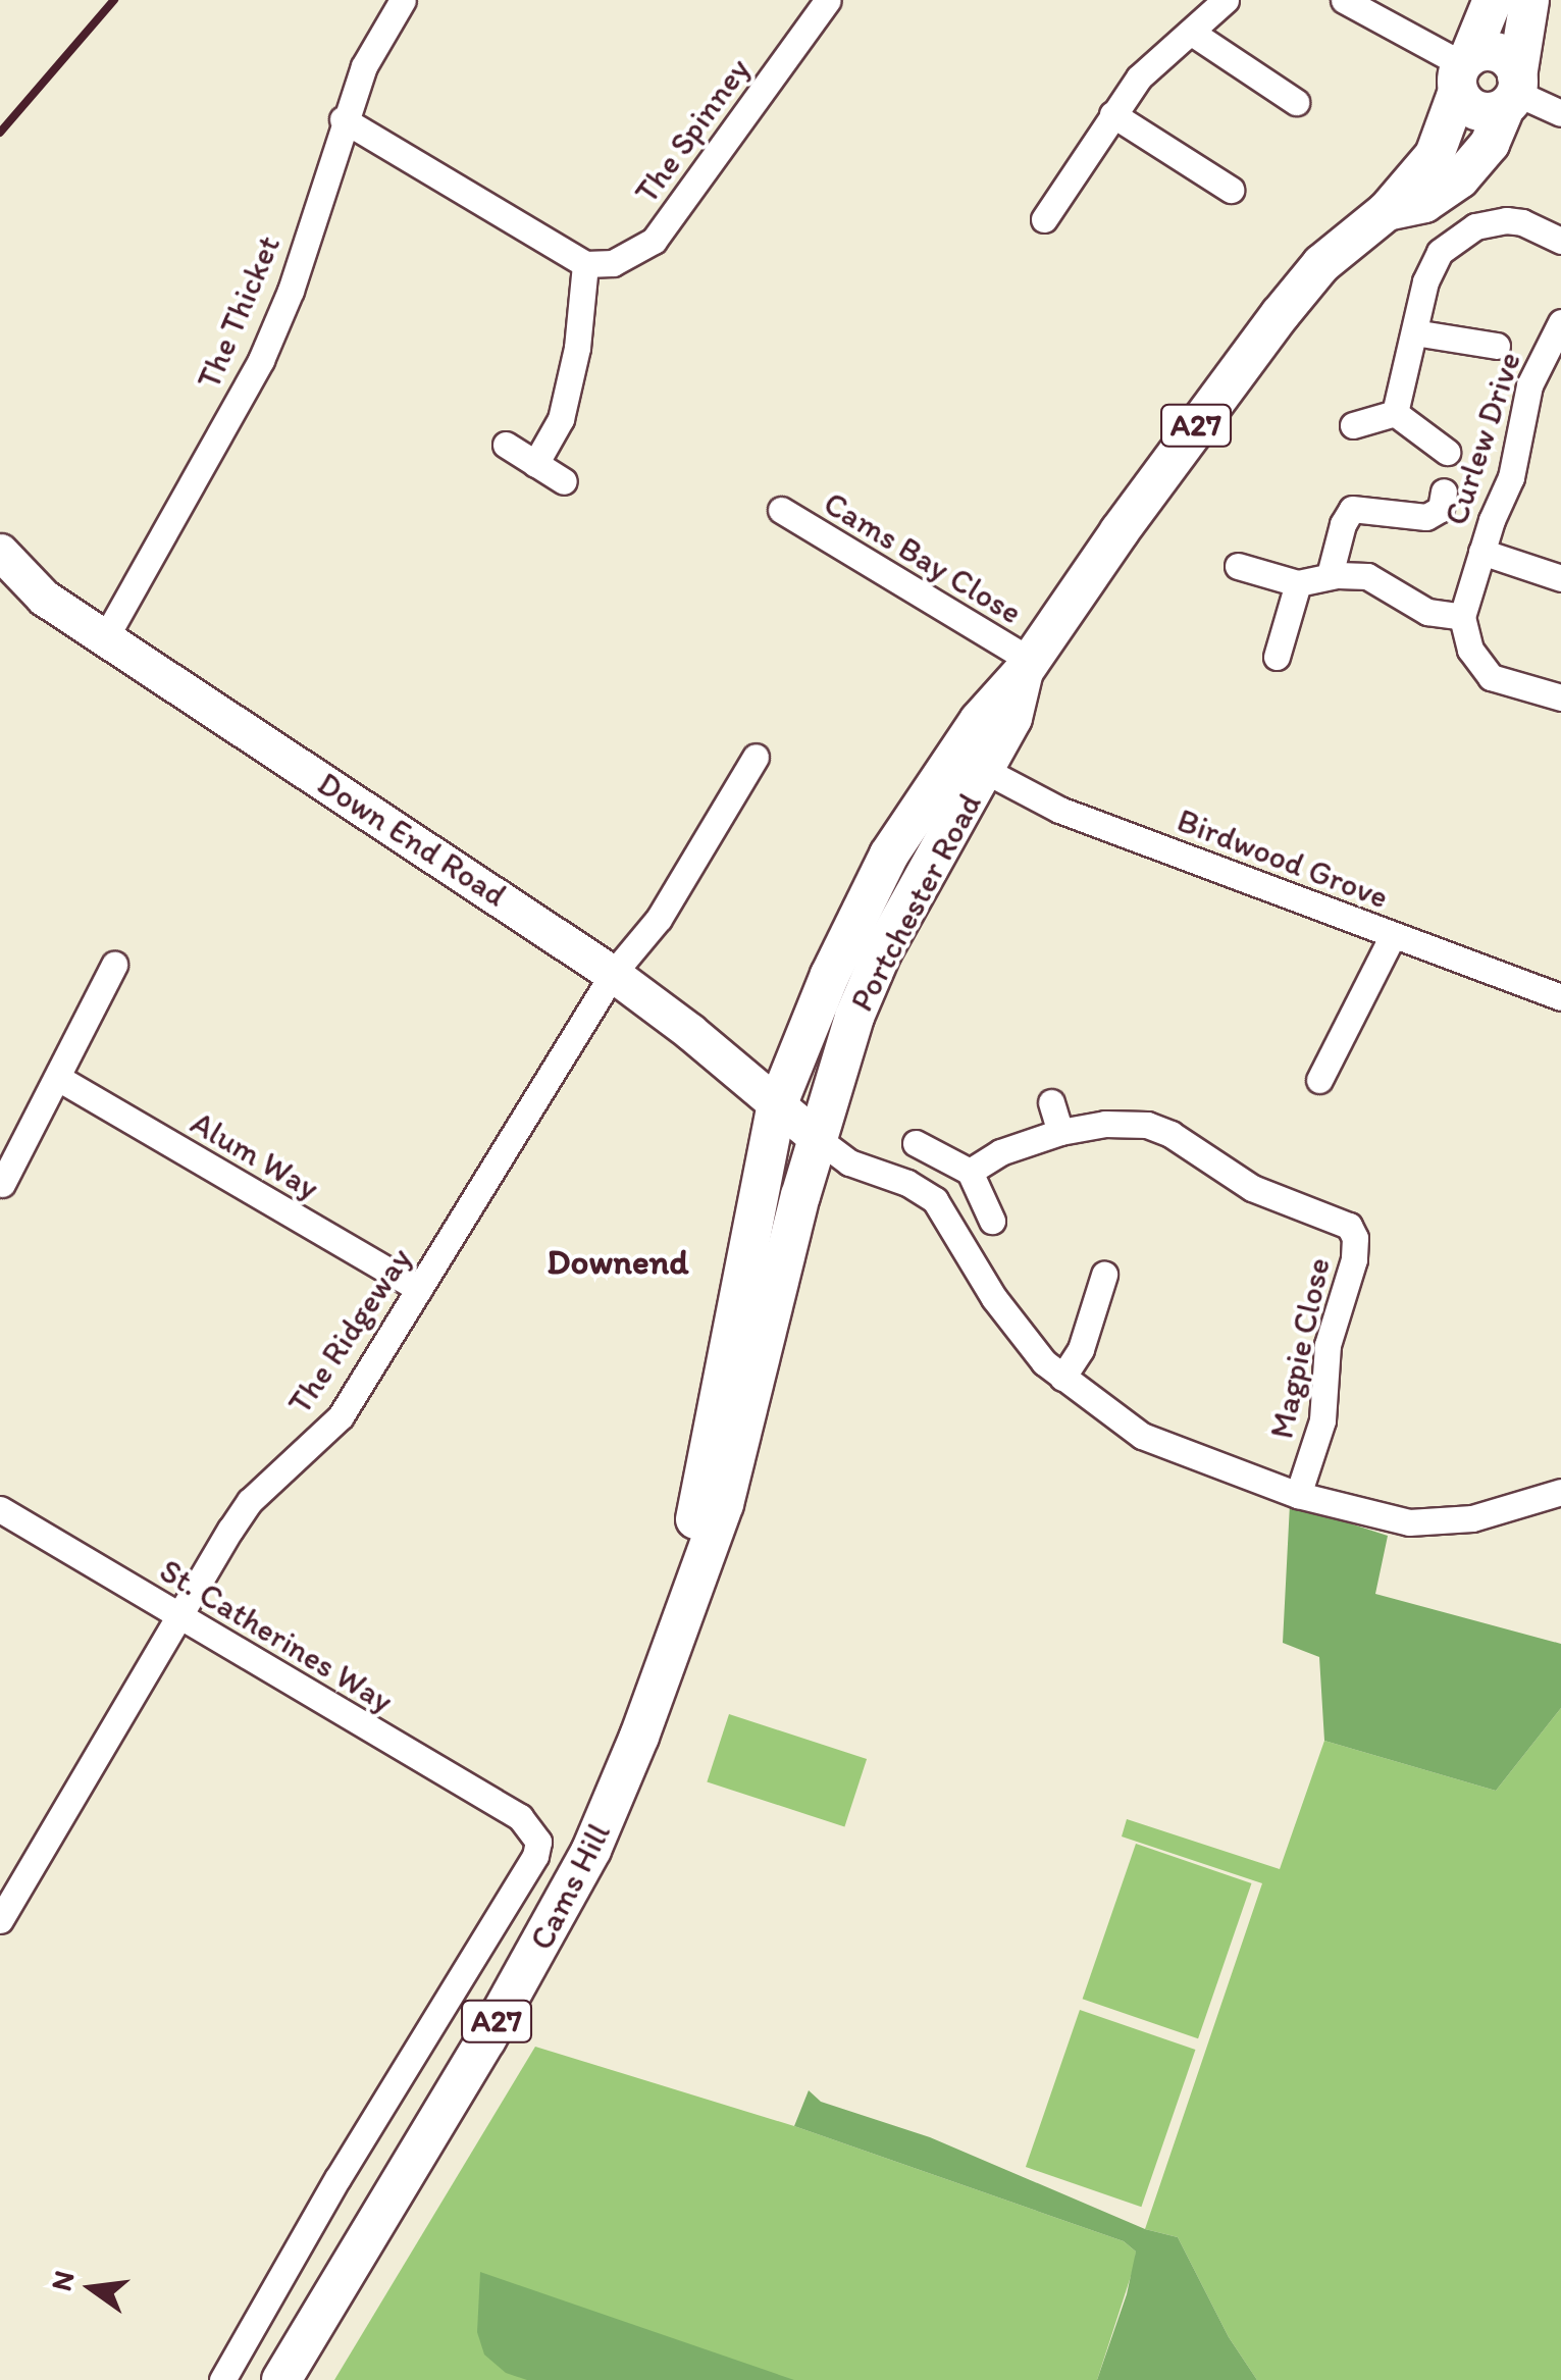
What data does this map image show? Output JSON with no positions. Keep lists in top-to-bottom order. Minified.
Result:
{"streets":{"main road":["A27","Portchester Road","Cams Hill"],"street":["The Spinney","The Thicket","Curlew Drive","Cams Bay Close","Down End Road","Birdwood Grove","Alum Way","The Ridgeway","Magpie Close","St. Catherines Way"]},"crossings":[["The Thicket","Down End Road"],["Cams Bay Close","Portchester Road"],["Down End Road","Portchester Road"],["Down End Road","The Ridgeway"],["Down End Road","Cams Hill"],["Birdwood Grove","Portchester Road"],["Portchester Road","Cams Hill"],["Alum Way","The Ridgeway"],["The Ridgeway","St. Catherines Way"],["St. Catherines Way","Cams Hill"]],"districts":["Downend"],"north":"left"}
